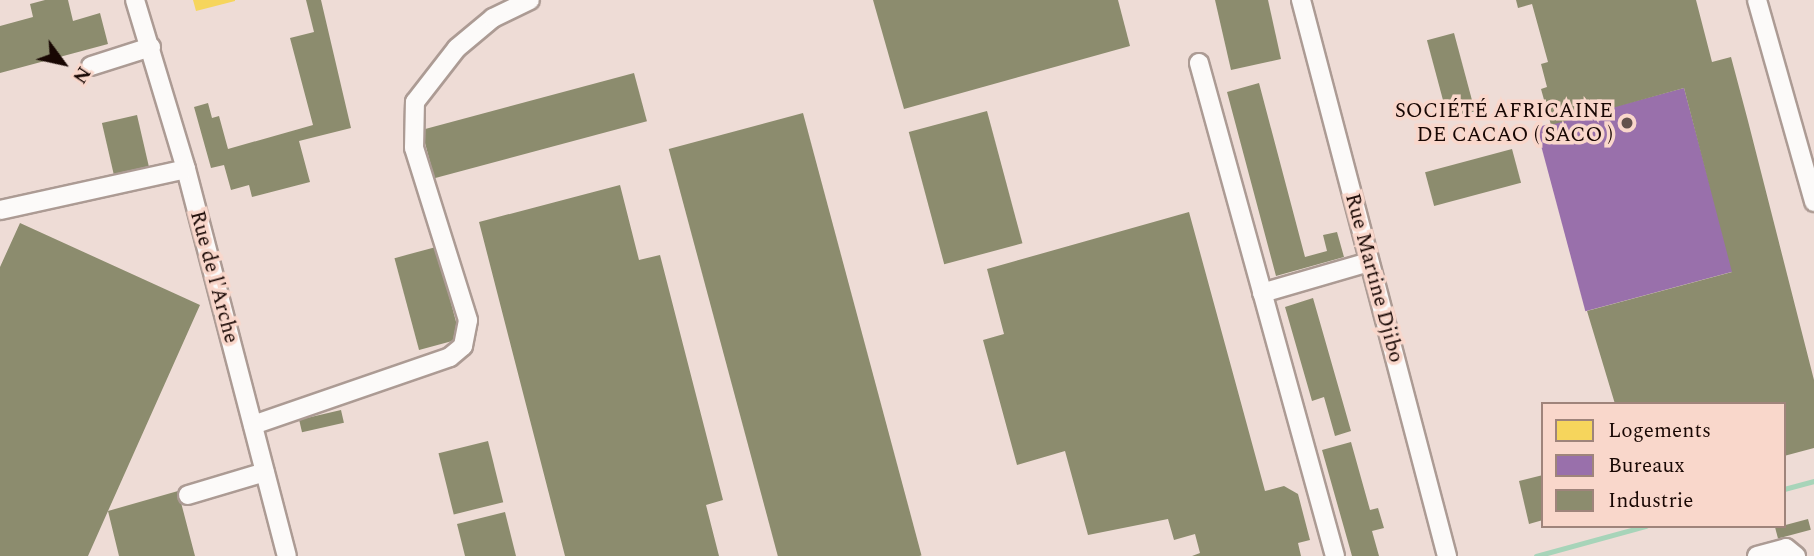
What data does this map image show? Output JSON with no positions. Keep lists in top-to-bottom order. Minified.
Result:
{"streets":{"street":["Rue de l'Arche","Rue Martine Djibo"]},"places":["SOCIÉTÉ AFRICAINE DE CACAO ( SACO )"],"legend":["Logements","Bureaux","Industrie"],"north":"bottom right"}
